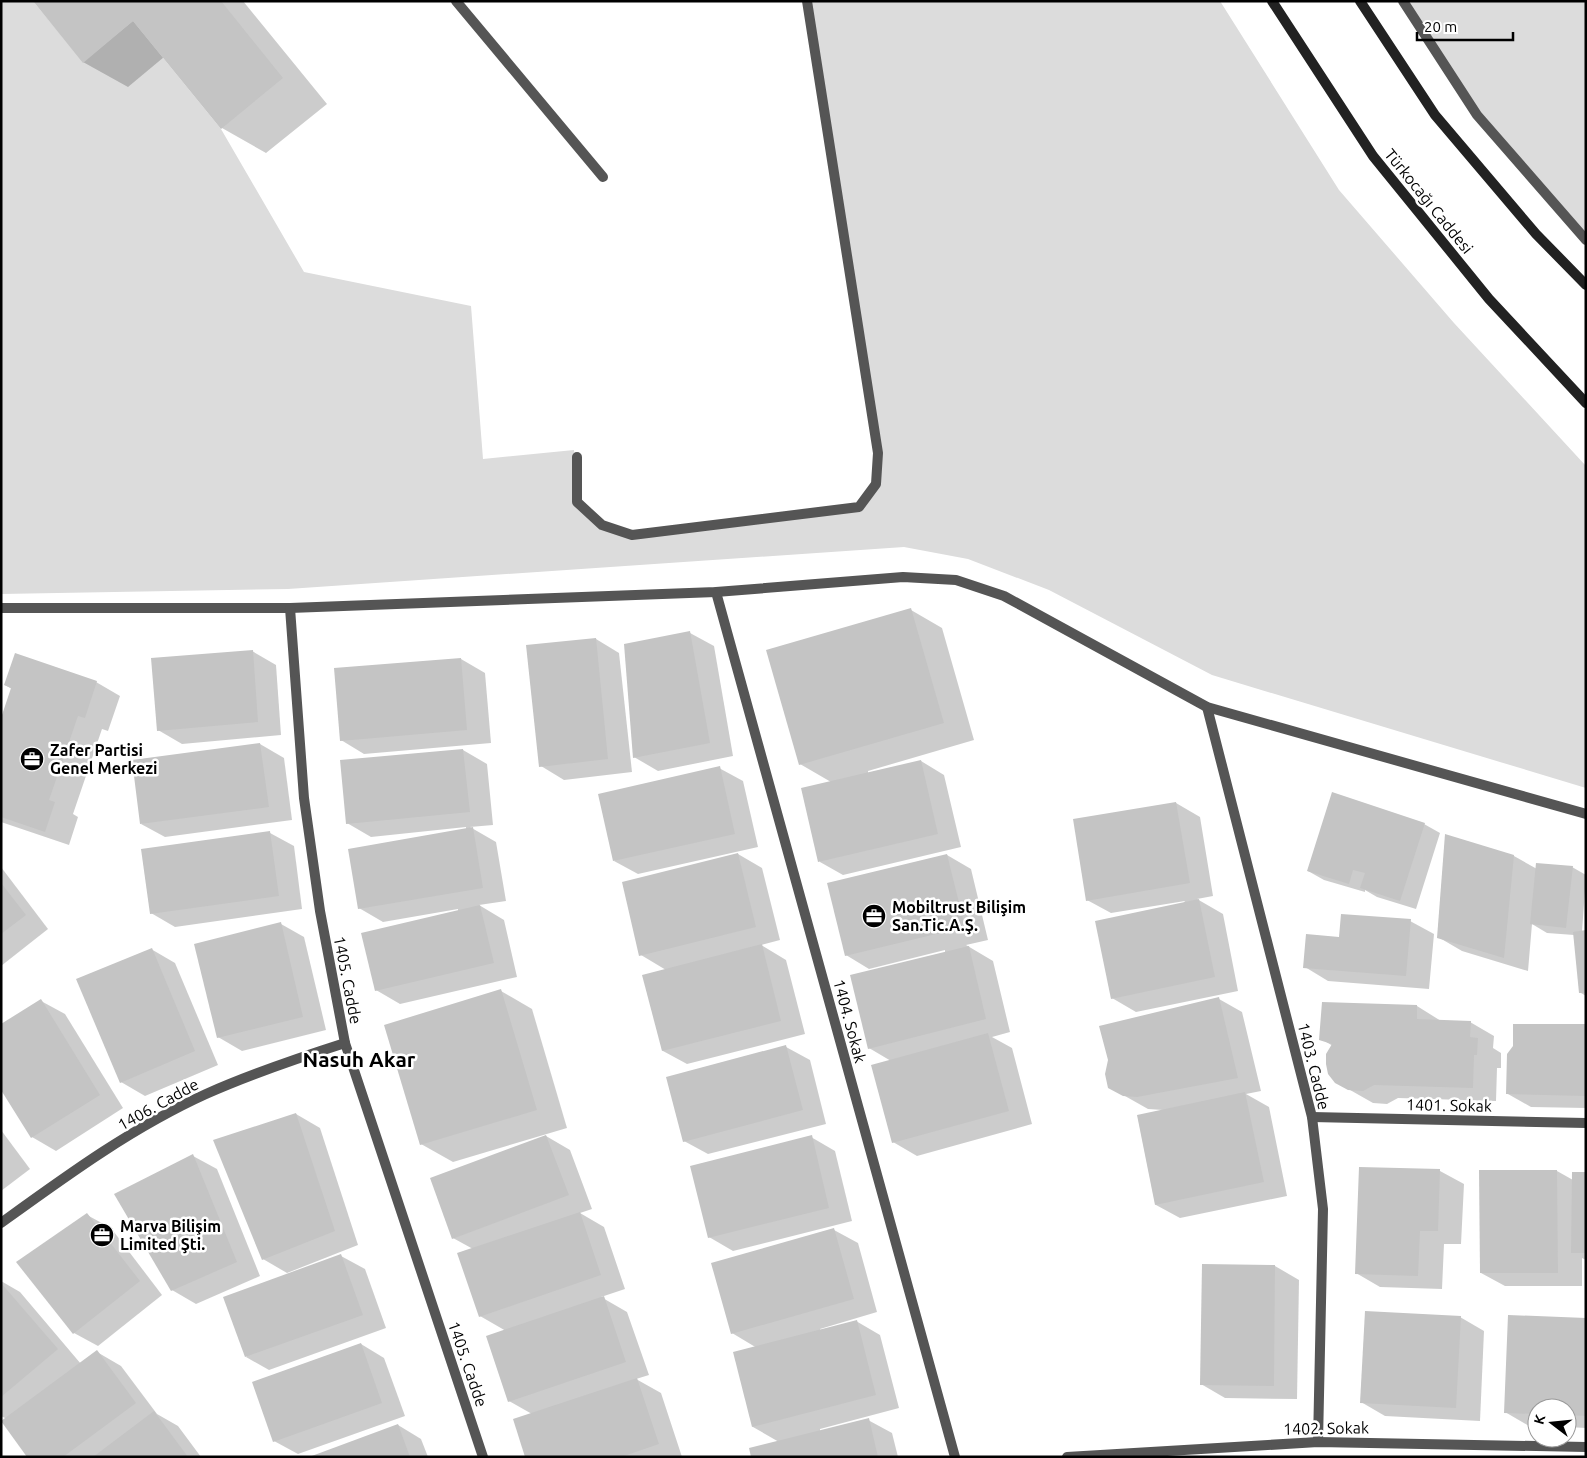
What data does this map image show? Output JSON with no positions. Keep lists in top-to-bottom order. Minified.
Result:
{"streets":{"main road":["Türkocağı Caddesi"],"street":["1405. Cadde","1404. Sokak","1403. Cadde","1406. Cadde","1401. Sokak","1402. Sokak"]},"crossings":[["1405. Cadde","1406. Cadde"],["1403. Cadde","1401. Sokak"],["1403. Cadde","1402. Sokak"]],"districts":["Nasuh Akar"],"places":{"office":["Zafer Partisi Genel Merkezi","Mobiltrust Bilişim San.Tic.A.Ş.","Marva Bilişim Limited Şti."]},"scale_bar":"20 m","north":"left"}
